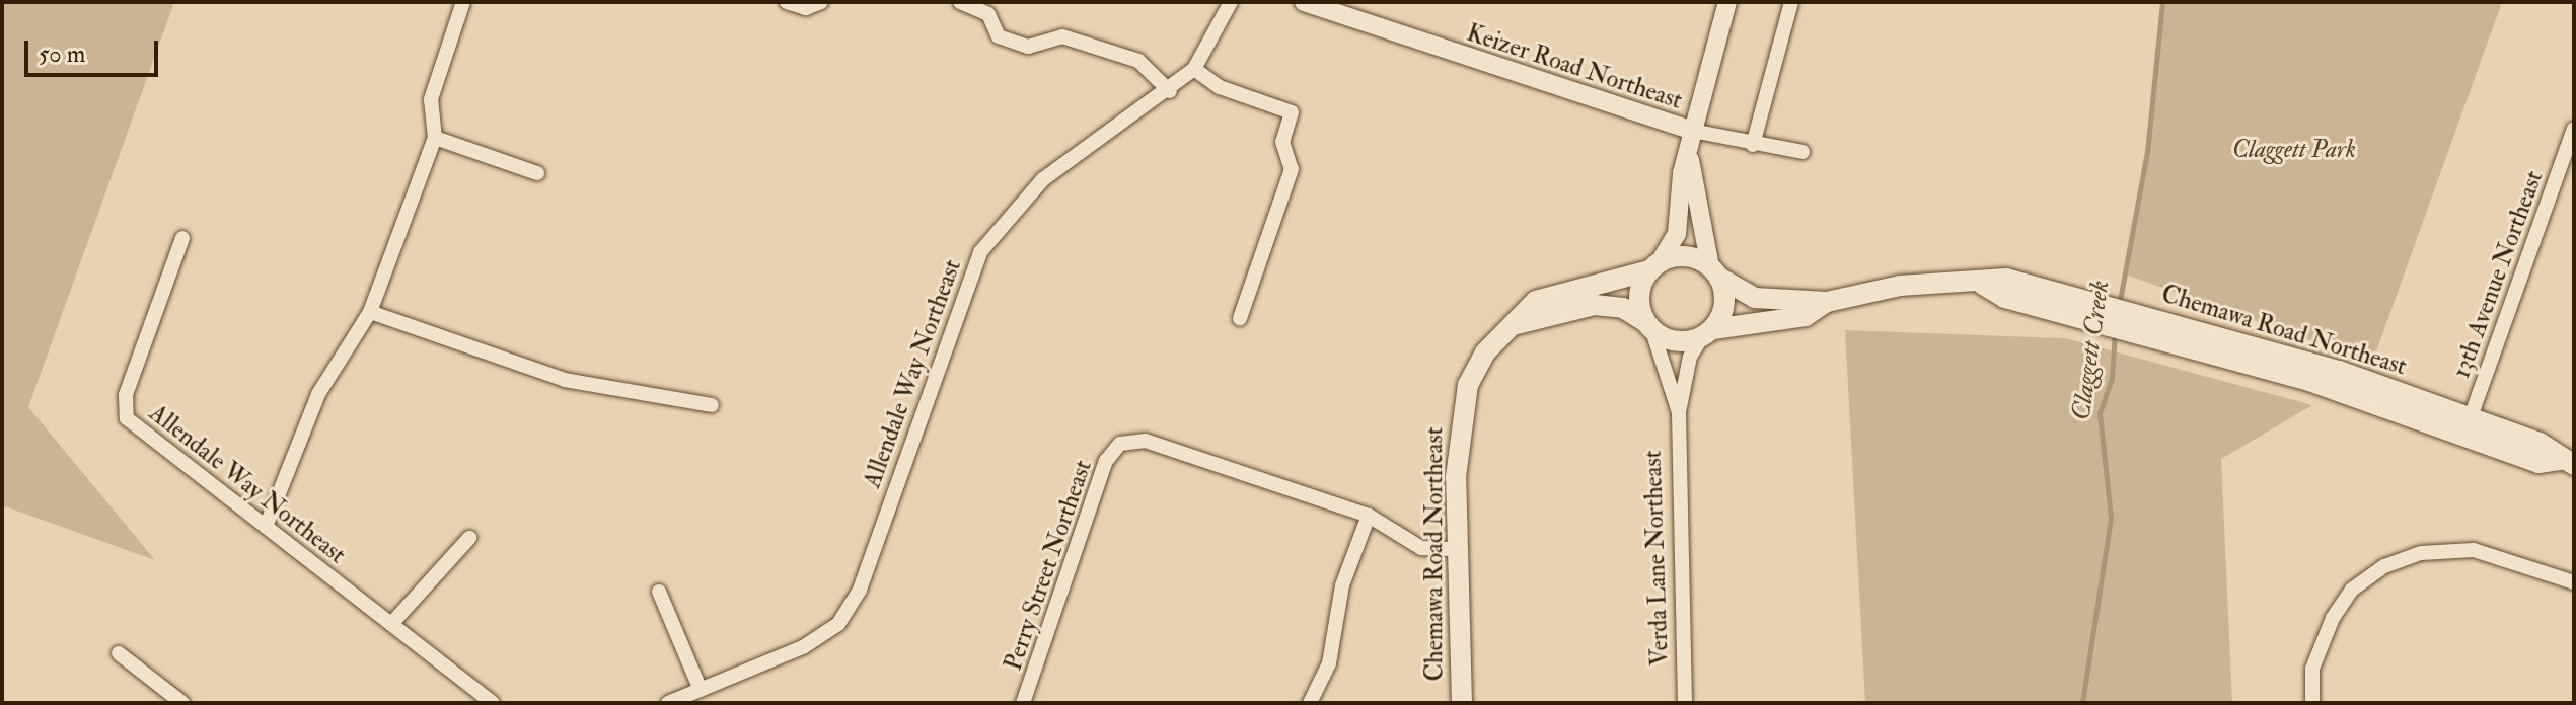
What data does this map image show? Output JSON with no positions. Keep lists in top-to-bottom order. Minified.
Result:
{"streets":{"main road":["Chemawa Road Northeast"],"street":["Keizer Road Northeast","13th Avenue Northeast","Allendale Way Northeast","Verda Lane Northeast","Perry Street Northeast"]},"crossings":[["13th Avenue Northeast","Chemawa Road Northeast"],["Chemawa Road Northeast","Verda Lane Northeast"]],"water":["Claggett Creek"],"parks":["Claggett Park"],"scale_bar":"50 m"}
